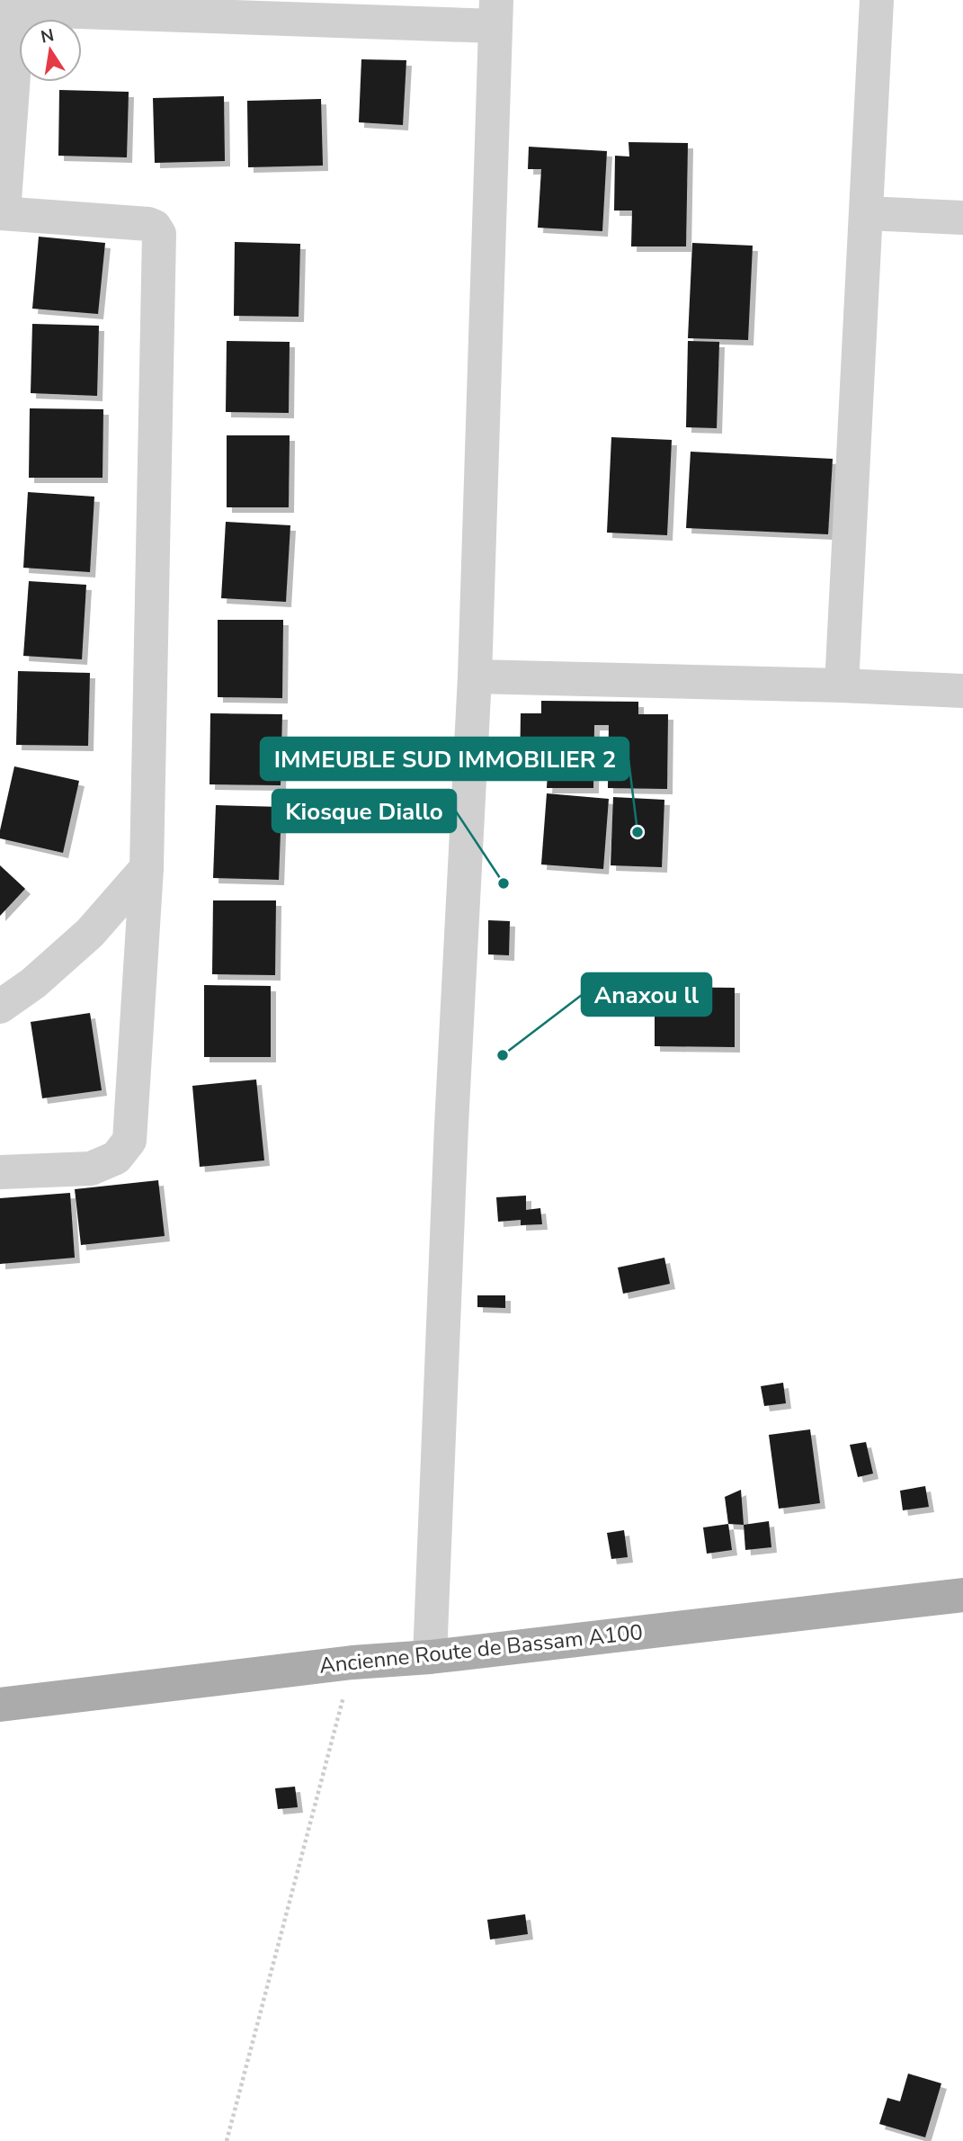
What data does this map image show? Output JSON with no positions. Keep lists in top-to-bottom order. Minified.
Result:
{"streets":{"main road":["Ancienne Route de Bassam A100"]},"places":["IMMEUBLE SUD IMMOBILIER 2","Kiosque Diallo","Anaxou ll"],"north":"top"}
